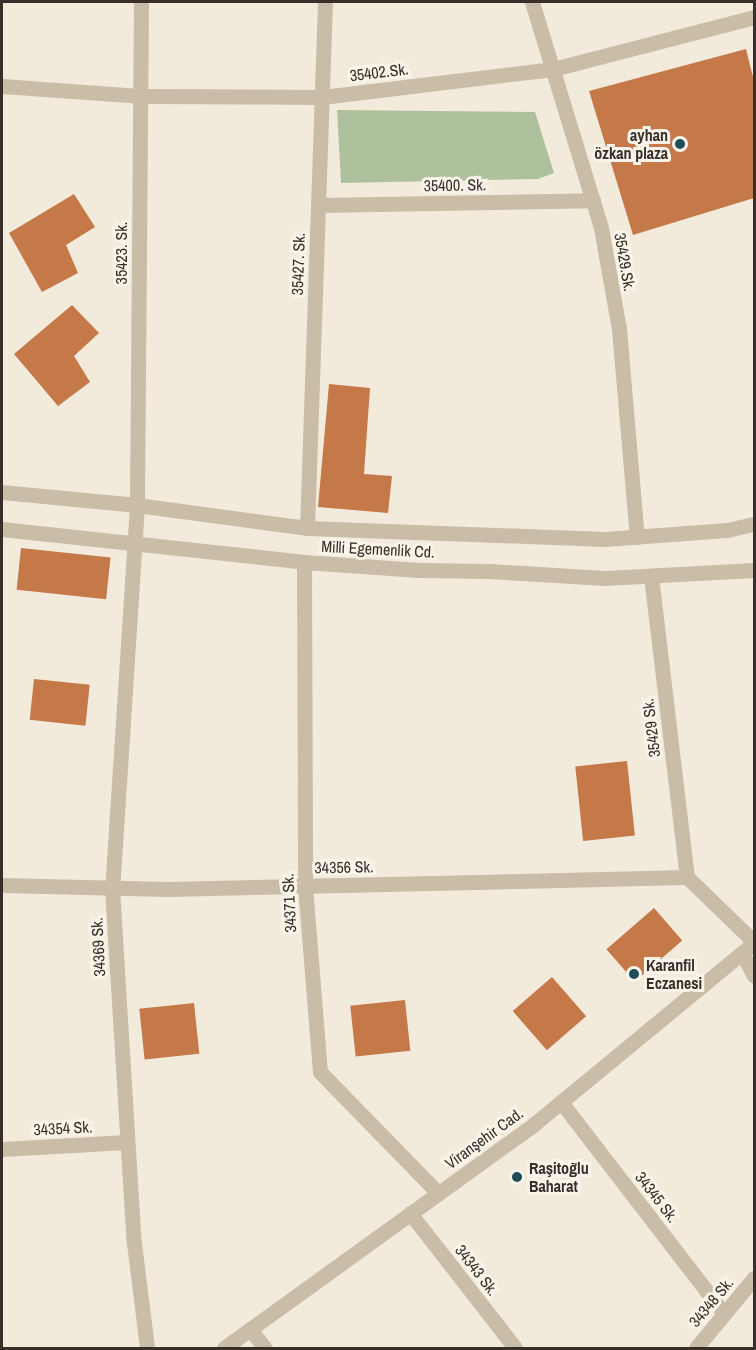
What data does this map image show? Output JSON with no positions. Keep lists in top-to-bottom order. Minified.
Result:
{"streets":{"street":["35402.Sk.","35400. Sk.","35423. Sk.","35429.Sk.","35427. Sk.","Milli Egemenlik Cd.","35429 Sk.","34356 Sk.","34371 Sk.","34369 Sk.","34354 Sk.","Viranşehir Cad.","34345 Sk.","34343 Sk.","34348 Sk."]},"crossings":[["35402.Sk.","35423. Sk."],["35402.Sk.","35429.Sk."],["35402.Sk.","35427. Sk."],["35400. Sk.","35429.Sk."],["35400. Sk.","35427. Sk."],["35423. Sk.","Milli Egemenlik Cd."],["35423. Sk.","34369 Sk."],["Milli Egemenlik Cd.","35429 Sk."],["Milli Egemenlik Cd.","34371 Sk."],["Milli Egemenlik Cd.","34369 Sk."],["35429 Sk.","34356 Sk."],["34356 Sk.","34371 Sk."],["34356 Sk.","34369 Sk."],["34371 Sk.","Viranşehir Cad."],["34369 Sk.","34354 Sk."],["Viranşehir Cad.","34345 Sk."],["Viranşehir Cad.","34343 Sk."],["34345 Sk.","34348 Sk."]],"places":["ayhan özkan plaza","Karanfil Eczanesi","Raşitoğlu Baharat"]}
